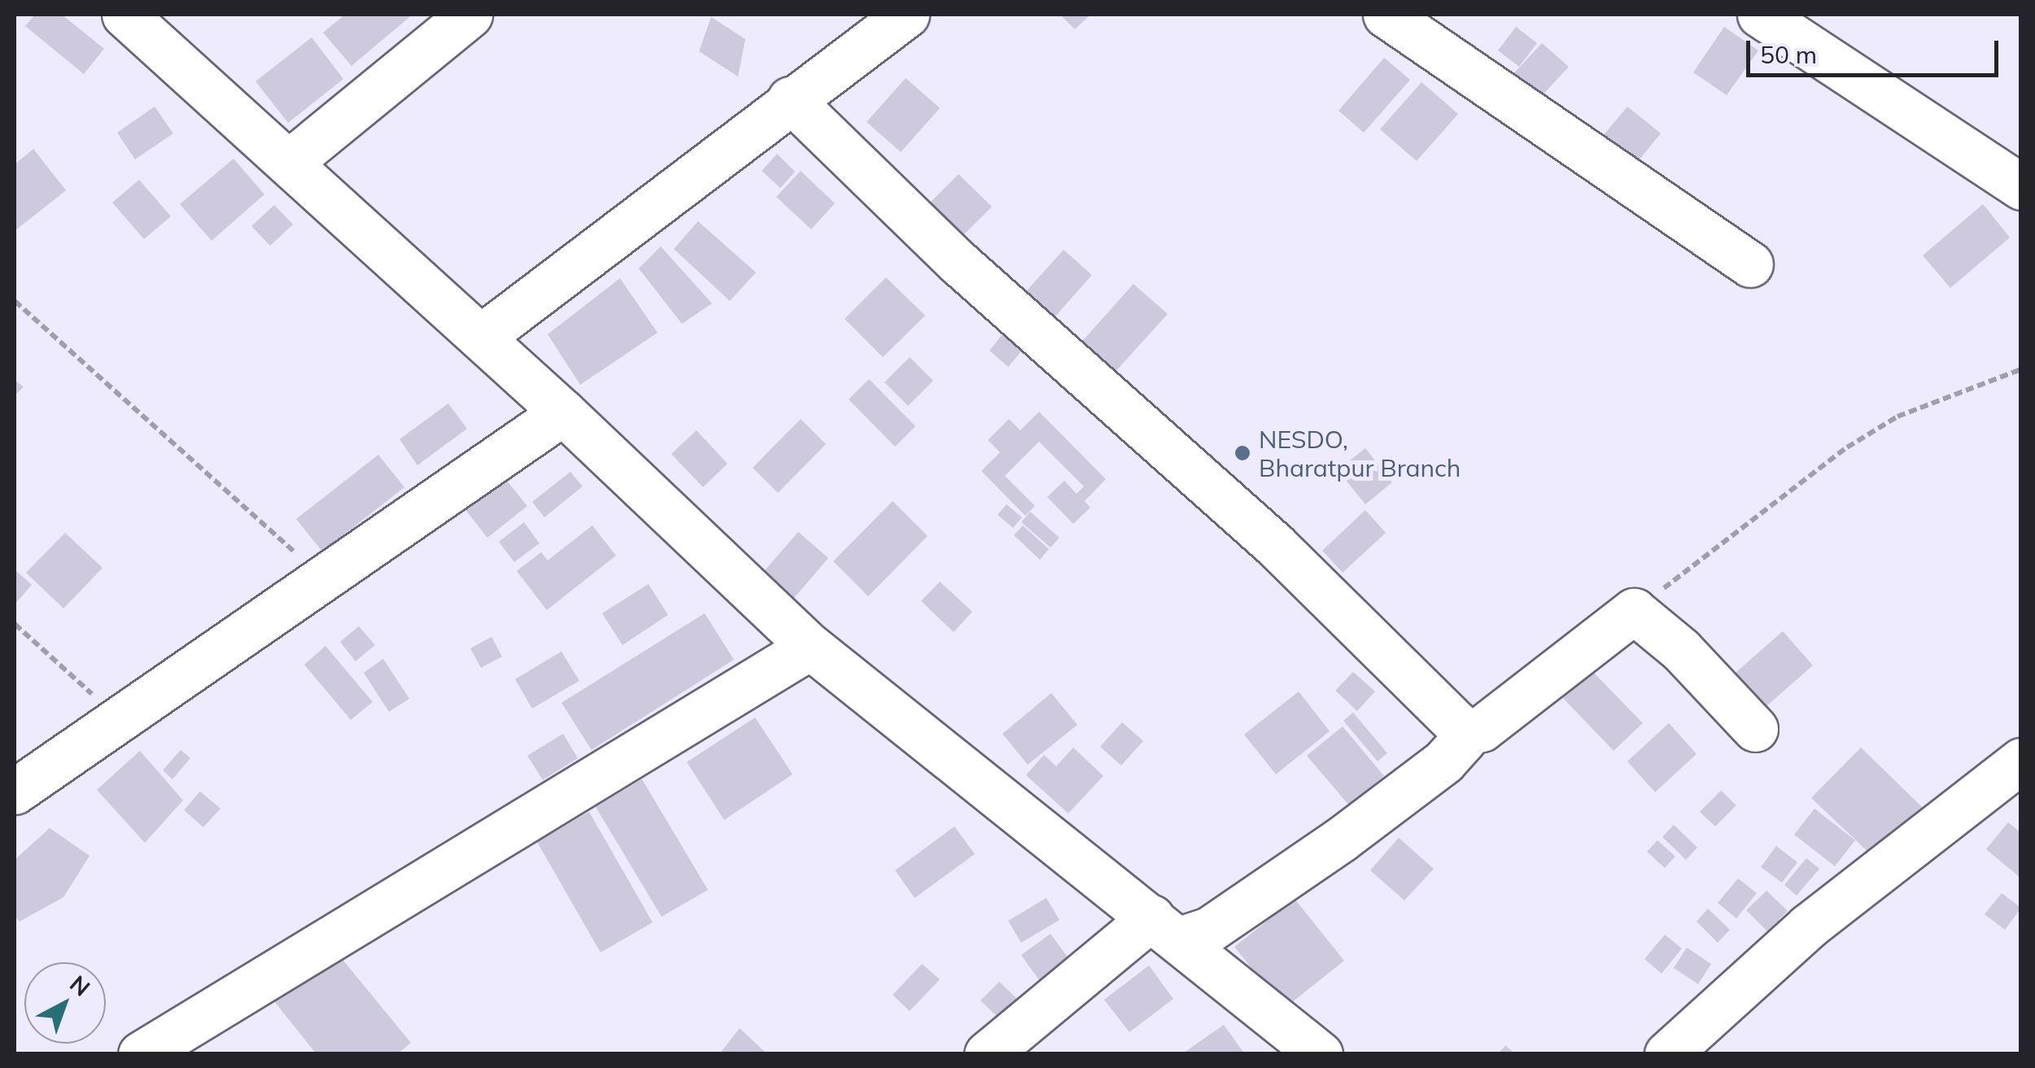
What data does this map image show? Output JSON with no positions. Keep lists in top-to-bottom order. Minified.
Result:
{"places":["NESDO, Bharatpur Branch"],"scale_bar":"50 m","north":"top right"}
